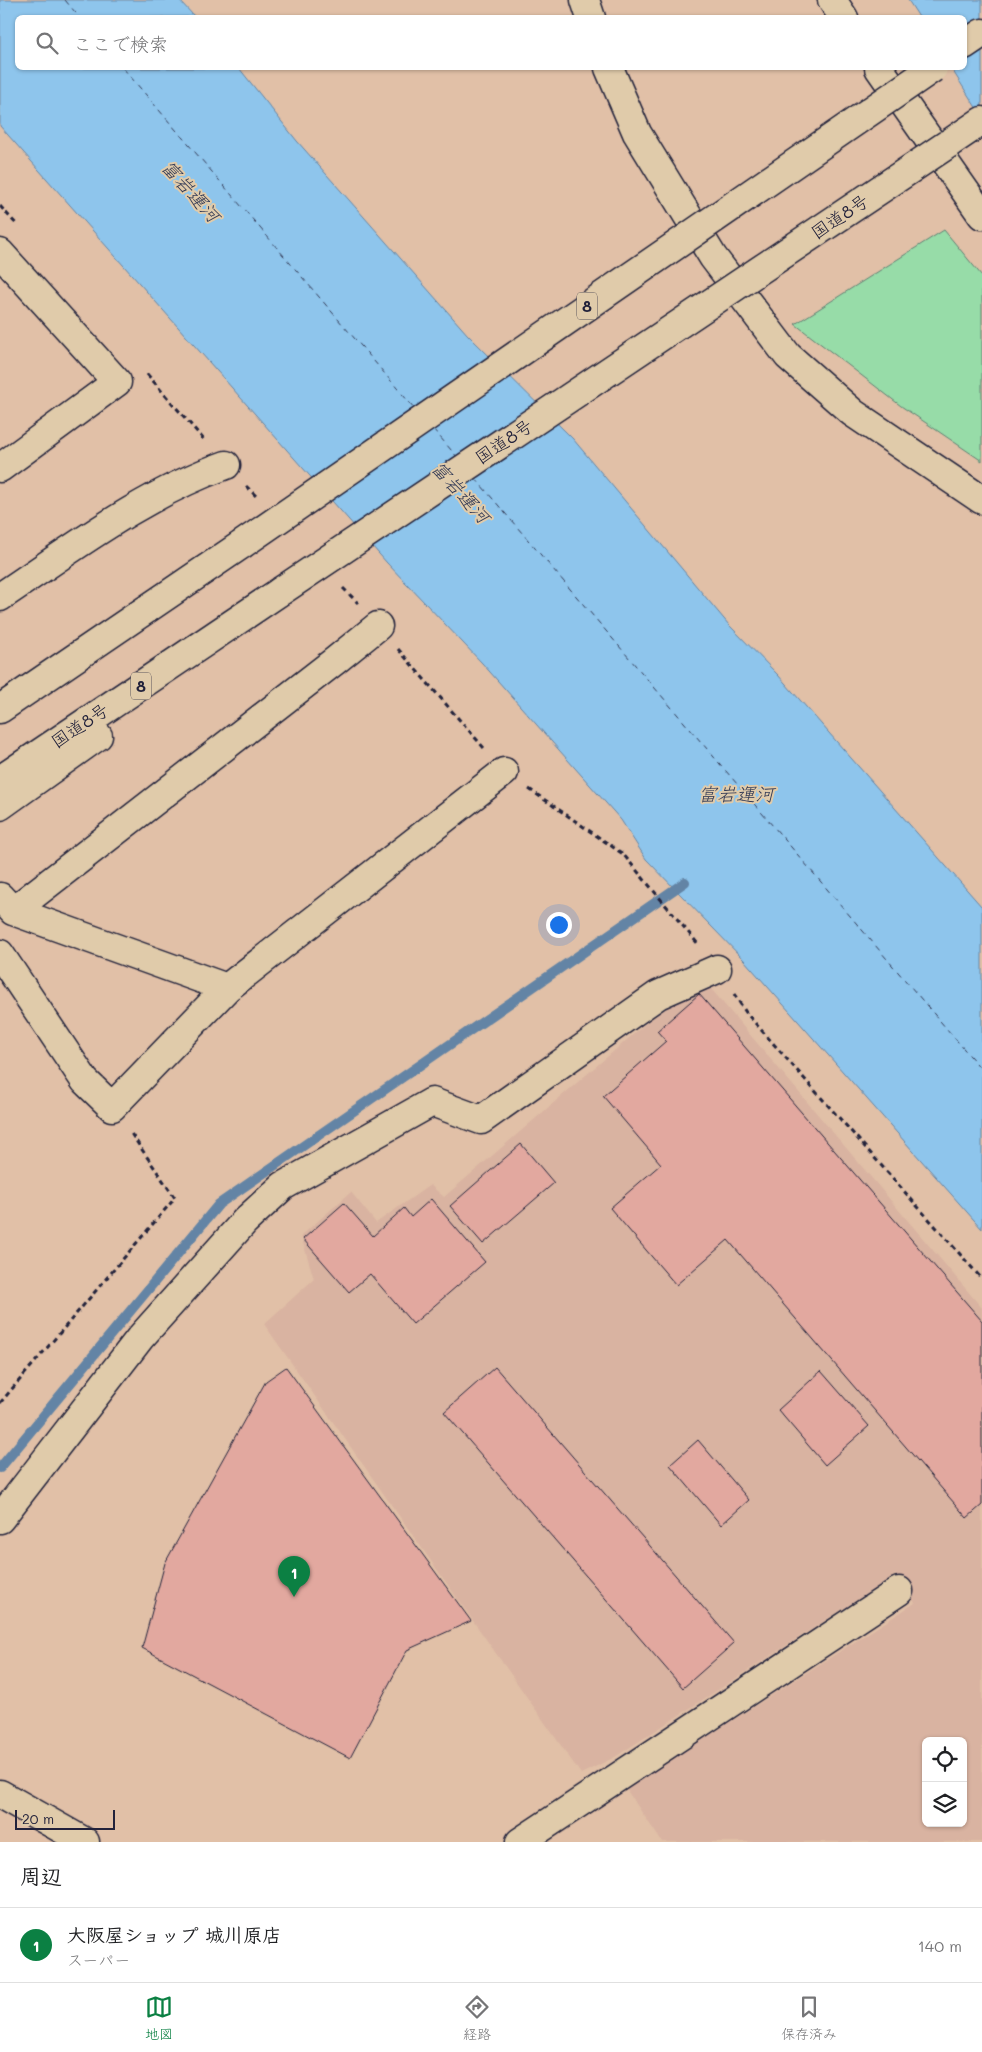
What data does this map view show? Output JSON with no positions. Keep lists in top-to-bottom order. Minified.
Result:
{"streets":{"main road":["国道8号","8"]},"water":["富岩運河"],"scale_bar":"20 m","page":{"search":"ここで検索","pins":"1","scale":"20 m","heading":"周辺","list":[{"mark":"1","name":"大阪屋ショップ 城川原店","note":"スーパー","value":"140 m"}],"nav":["地図","経路","保存済み"]}}
